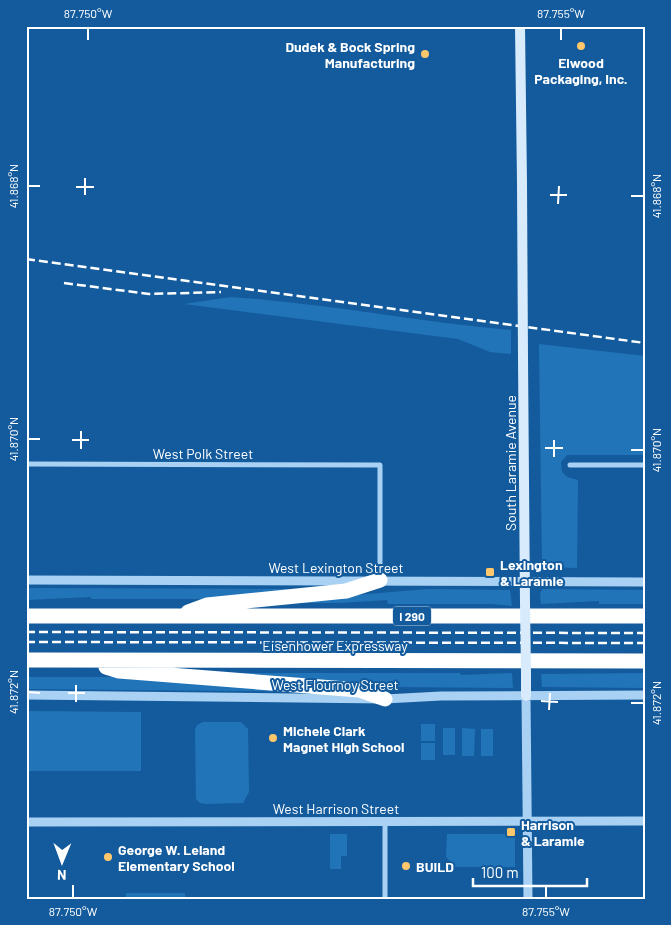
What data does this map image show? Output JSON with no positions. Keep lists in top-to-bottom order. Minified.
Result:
{"streets":{"highway":["I 290","Eisenhower Expressway"],"main road":["South Laramie Avenue"],"street":["West Polk Street","West Lexington Street","West Flournoy Street","West Harrison Street"]},"crossings":[["West Polk Street","West Lexington Street"],["South Laramie Avenue","West Lexington Street"],["South Laramie Avenue","West Flournoy Street"],["South Laramie Avenue","West Harrison Street"]],"places":{"other":["Elwood Packaging, Inc.","Dudek & Bock Spring Manufacturing","Michele Clark Magnet High School","George W. Leland Elementary School","BUILD"],"transit":["Lexington & Laramie","Harrison & Laramie"]},"scale_bar":"100 m","north":"bottom","coordinates":["87.750°W","87.755°W","41.868°N","41.870°N","41.872°N"]}
